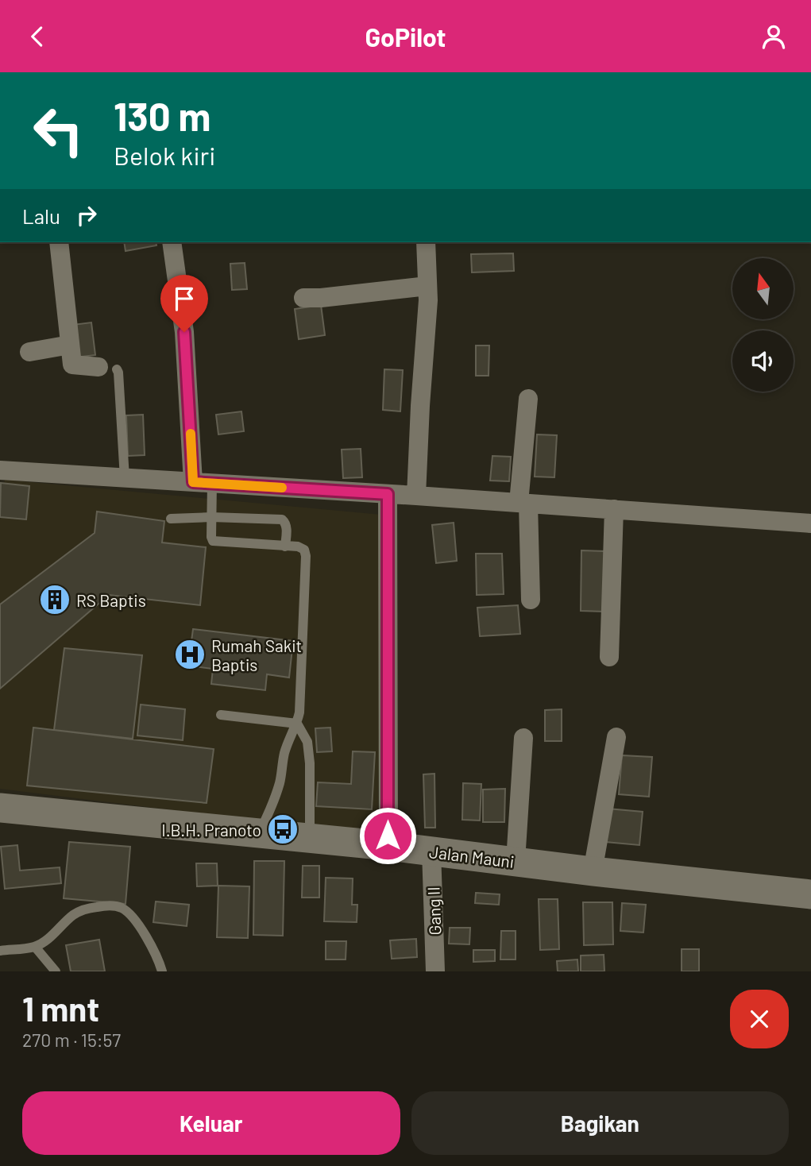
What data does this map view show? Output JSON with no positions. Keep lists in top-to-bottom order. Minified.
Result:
{"streets":{"main road":["Jalan Mauni"],"street":["Gang II"]},"crossings":[["Jalan Mauni","Gang II"]],"places":{"building":["RS Baptis"],"hospital":["Rumah Sakit Baptis"],"bus stop":["I.B.H. Pranoto"]},"north":"top","page":{"header":"GoPilot","turn":["130 m","Belok kiri"],"then":"Lalu","heading":["1 mnt","270 m · 15:57"],"buttons":["Keluar","Bagikan"]}}
